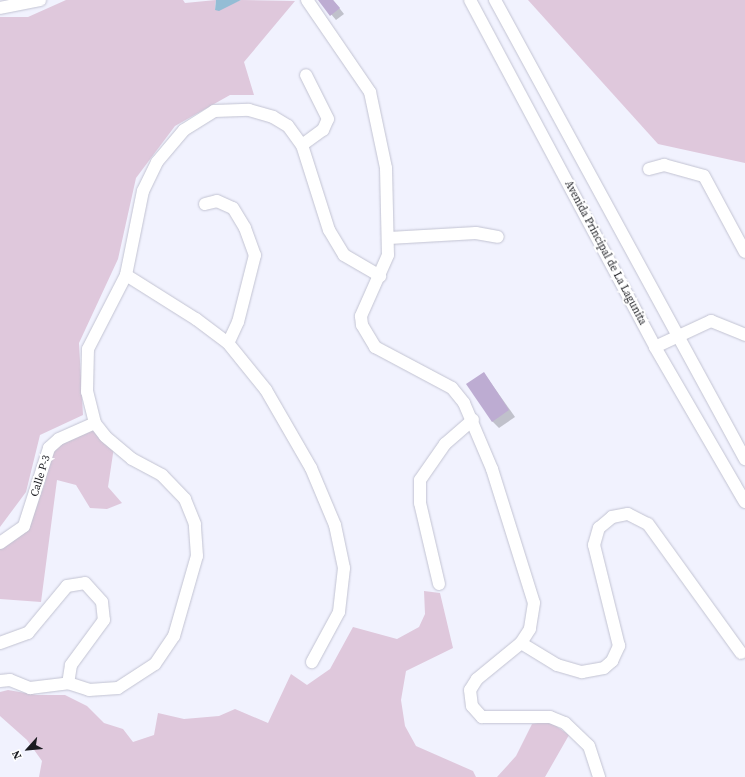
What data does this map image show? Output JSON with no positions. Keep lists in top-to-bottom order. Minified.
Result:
{"streets":{"street":["Avenida Principal de La Lagunita","Calle P-3"]},"north":"bottom left"}
